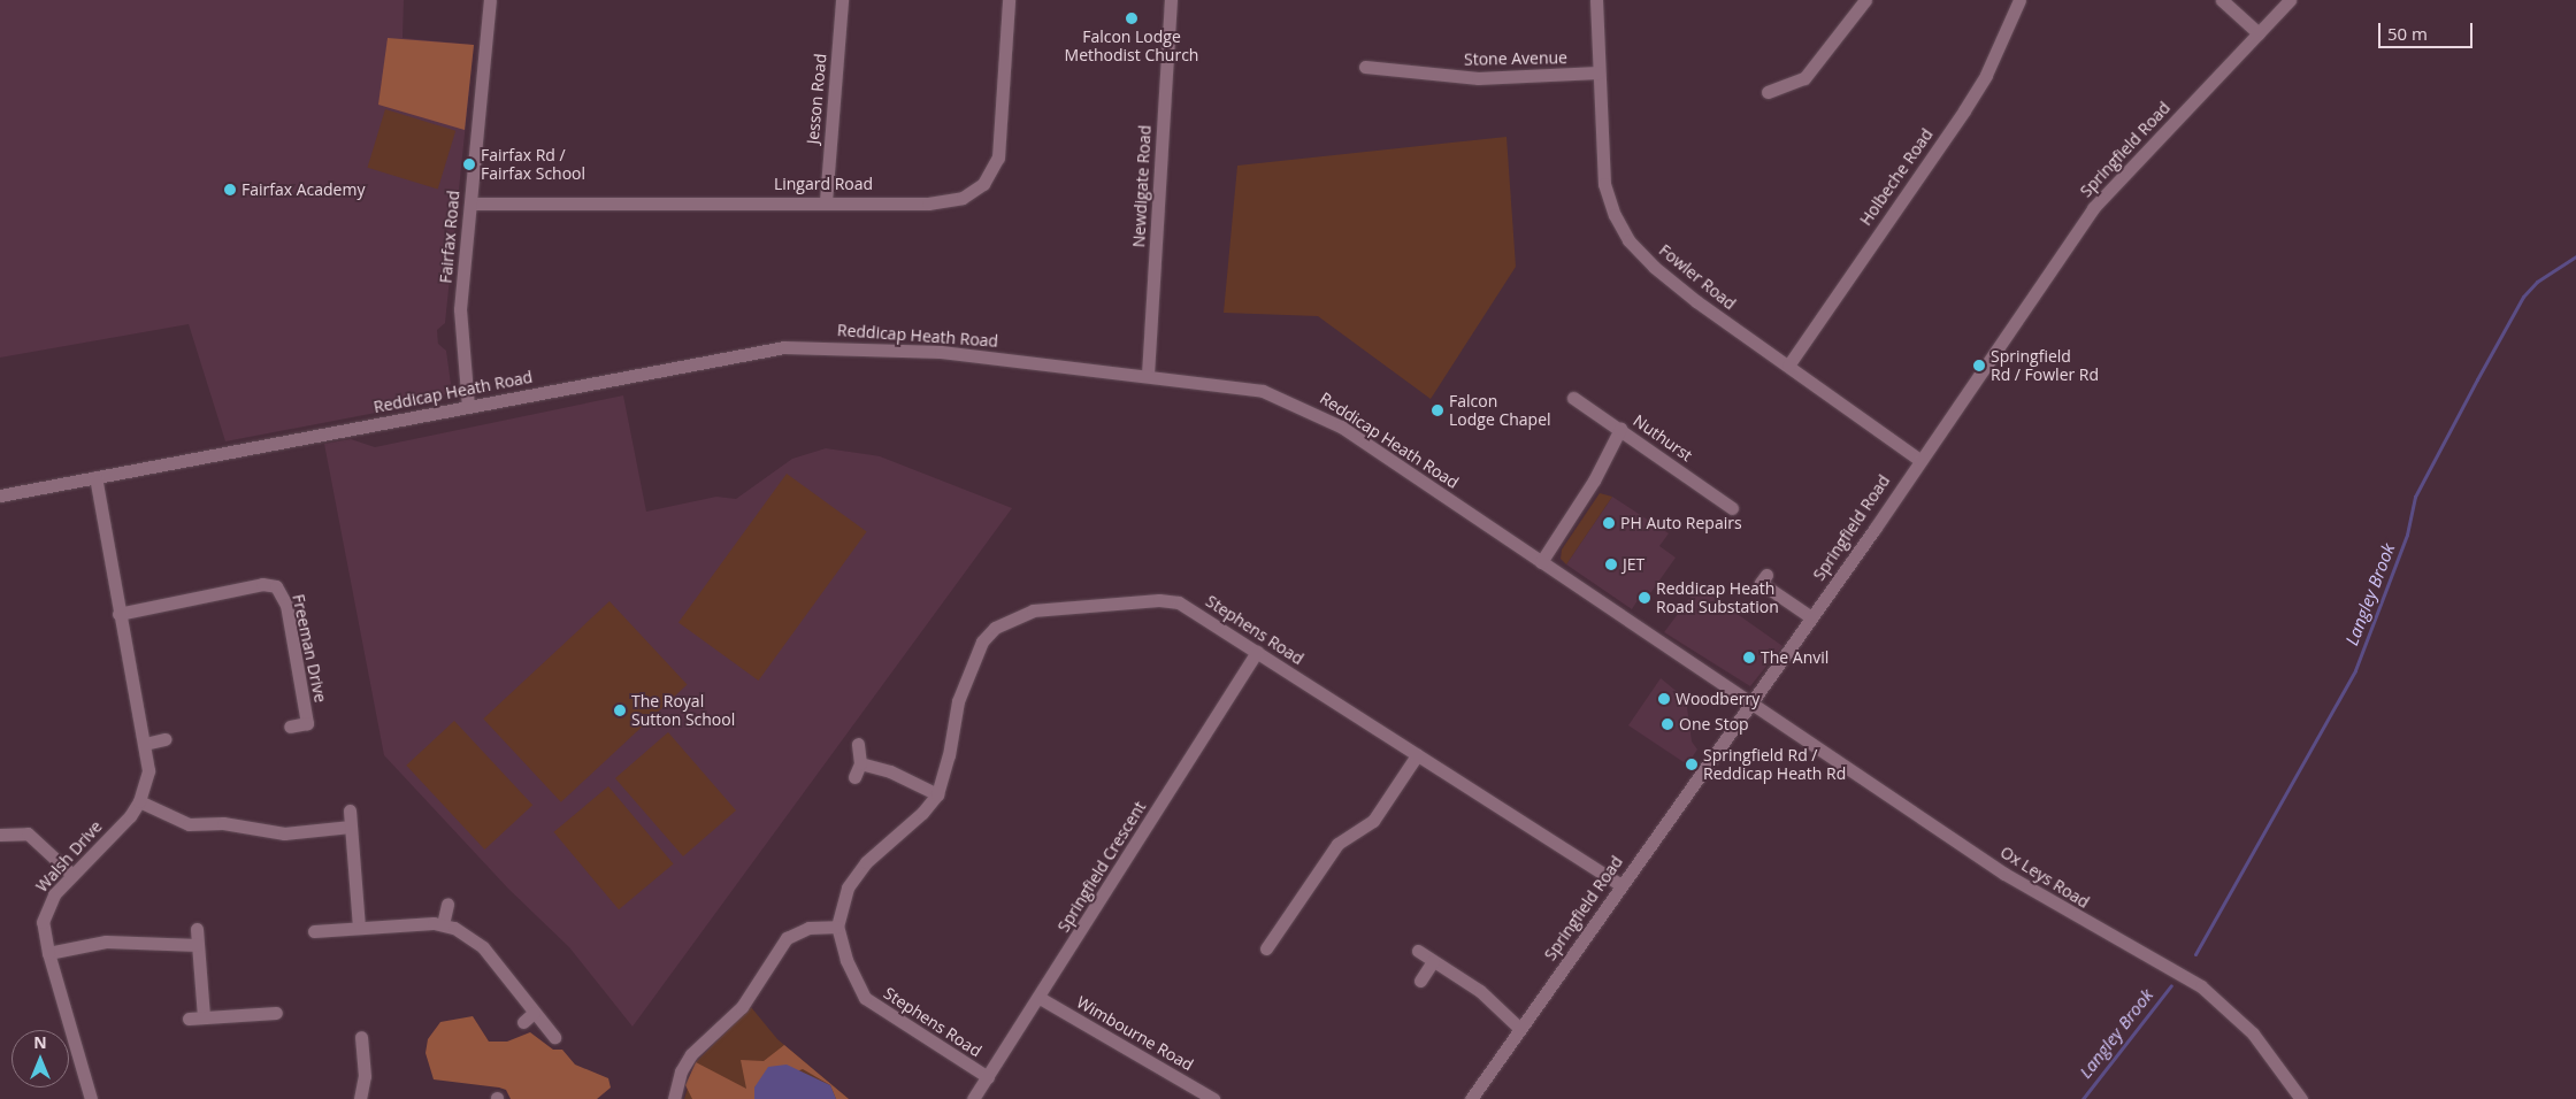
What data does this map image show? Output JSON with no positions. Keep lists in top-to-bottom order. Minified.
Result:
{"streets":{"street":["Stone Avenue","Jesson Road","Springfield Road","Holbeche Road","Lingard Road","Newdigate Road","Fairfax Road","Fowler Road","Reddicap Heath Road","Nuthurst","Stephens Road","Freeman Drive","Walsh Drive","Springfield Crescent","Ox Leys Road","Wimbourne Road"]},"crossings":[["Stone Avenue","Fowler Road"],["Jesson Road","Lingard Road"],["Springfield Road","Fowler Road"],["Springfield Road","Reddicap Heath Road"],["Springfield Road","Stephens Road"],["Springfield Road","Ox Leys Road"],["Holbeche Road","Fowler Road"],["Lingard Road","Fairfax Road"],["Newdigate Road","Reddicap Heath Road"],["Fairfax Road","Reddicap Heath Road"],["Reddicap Heath Road","Walsh Drive"],["Reddicap Heath Road","Ox Leys Road"],["Stephens Road","Springfield Crescent"],["Freeman Drive","Walsh Drive"],["Springfield Crescent","Wimbourne Road"]],"water":["Langley Brook"],"places":["Falcon Lodge Methodist Church","Fairfax Rd / Fairfax School","Fairfax Academy","Springfield Rd / Fowler Rd","Falcon Lodge Chapel","PH Auto Repairs","JET","Reddicap Heath Road Substation","The Anvil","Woodberry","The Royal Sutton School","One Stop","Springfield Rd / Reddicap Heath Rd"],"scale_bar":"50 m","north":"top"}
